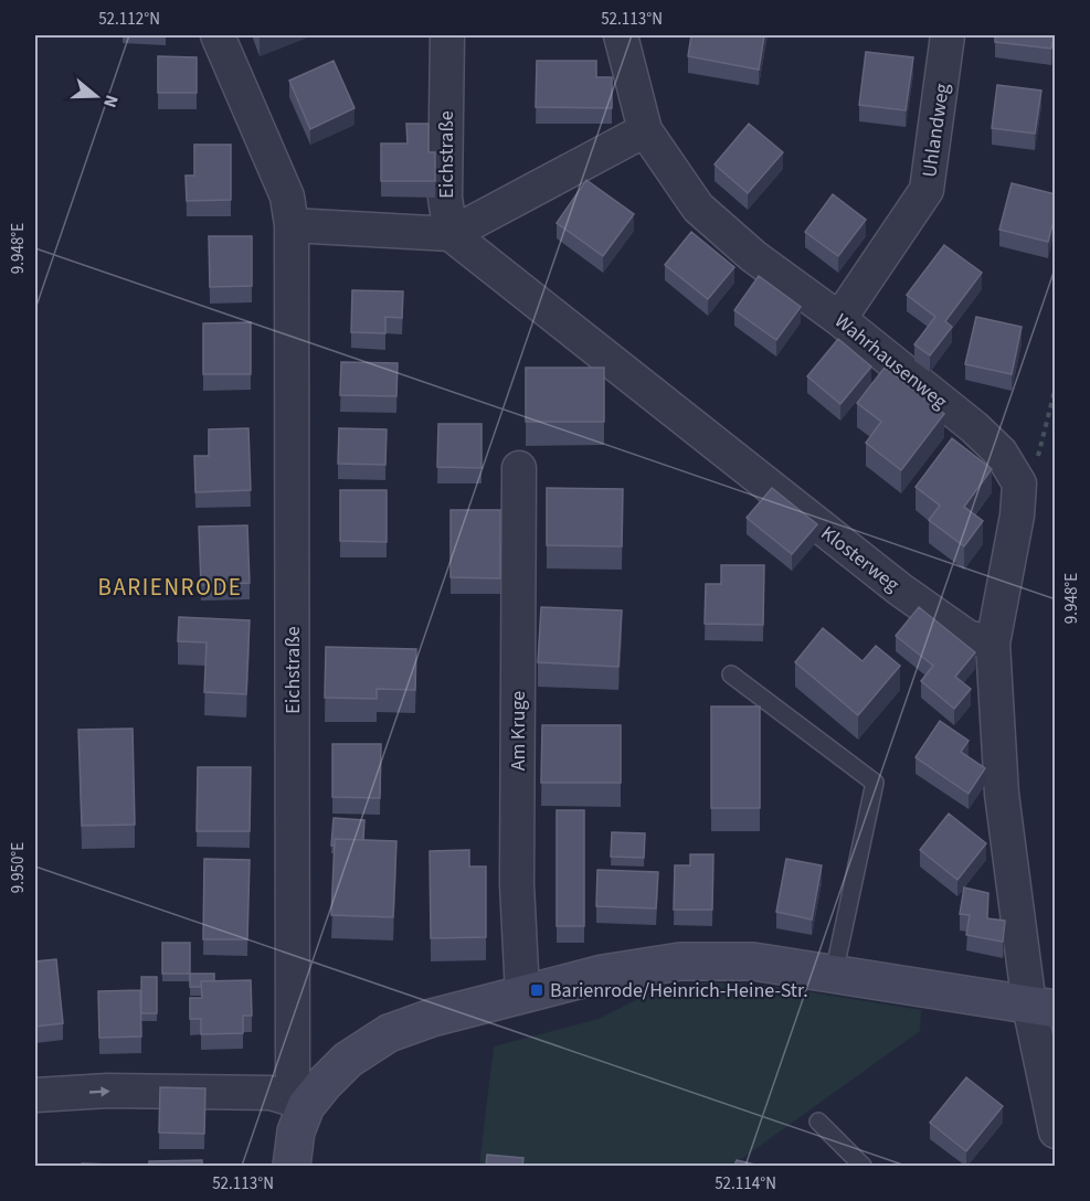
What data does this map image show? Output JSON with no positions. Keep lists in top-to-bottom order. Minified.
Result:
{"streets":{"street":["Uhlandweg","Eichstraße","Wahrhausenweg","Klosterweg","Am Kruge"]},"crossings":[["Uhlandweg","Wahrhausenweg"],["Eichstraße","Klosterweg"]],"districts":["BARIENRODE"],"places":{"transit":["Barienrode/Heinrich-Heine-Str."]},"north":"right","coordinates":["52.112°N","52.113°N","9.948°E","9.950°E","52.114°N"]}
